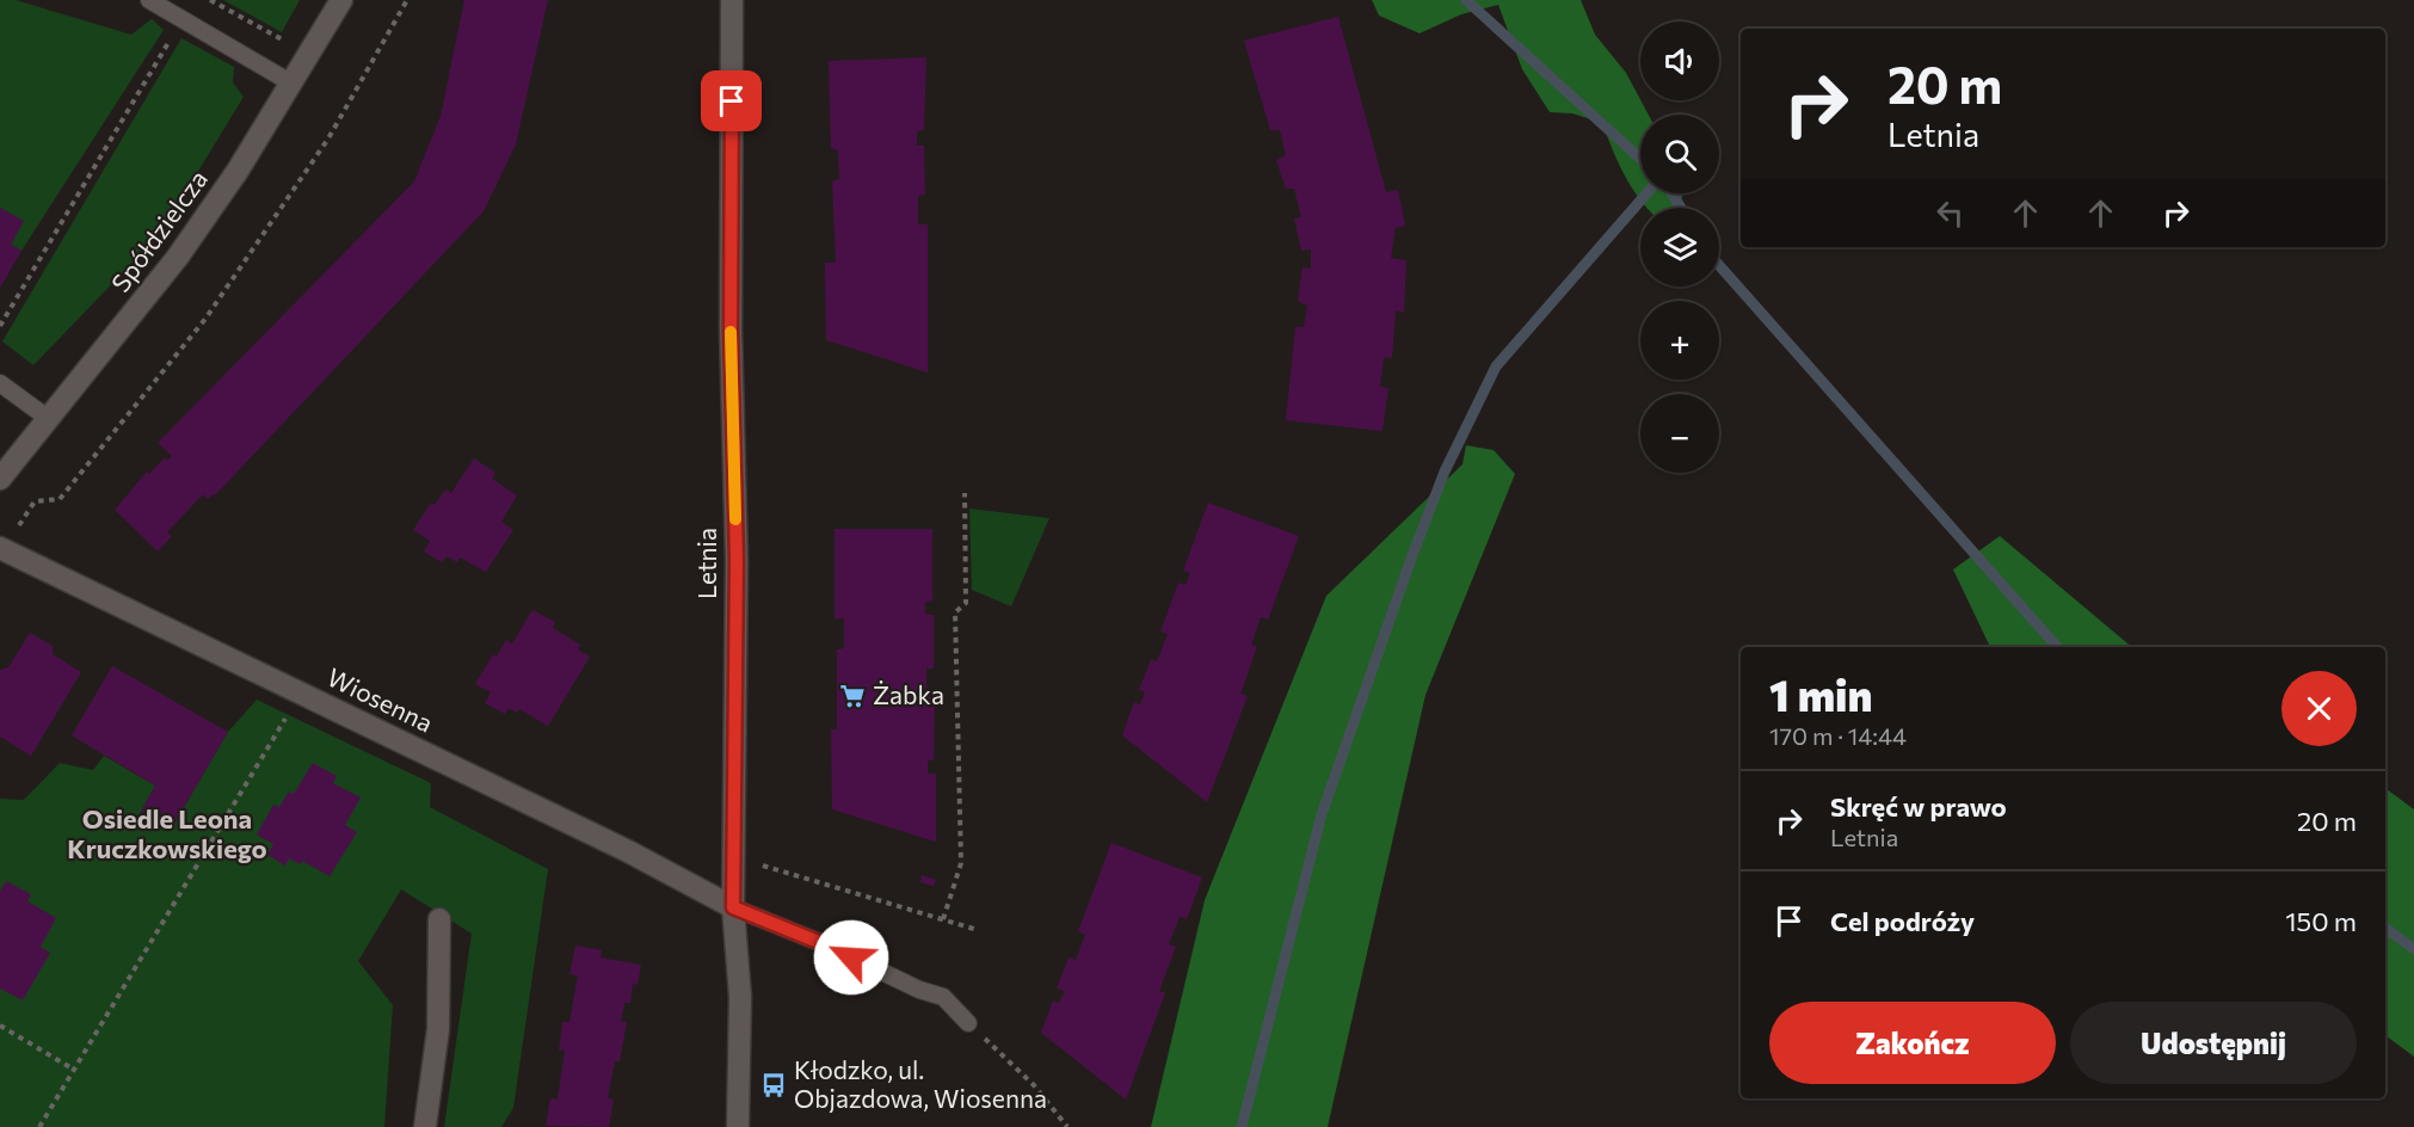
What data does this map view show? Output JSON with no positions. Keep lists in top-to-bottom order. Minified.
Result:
{"streets":{"street":["Spółdzielcza","Letnia","Wiosenna"]},"crossings":[["Letnia","Wiosenna"]],"districts":["Osiedle Leona Kruczkowskiego"],"places":{"supermarket":["Żabka"],"bus stop":["Kłodzko, ul. Objazdowa, Wiosenna"]},"page":{"map_buttons":["+","−"],"turn":["20 m","Letnia"],"heading":["1 min","170 m · 14:44"],"list":[{"name":"Skręć w prawo","note":"Letnia","value":"20 m"},{"name":"Cel podróży","value":"150 m"}],"buttons":["Zakończ","Udostępnij"]}}
